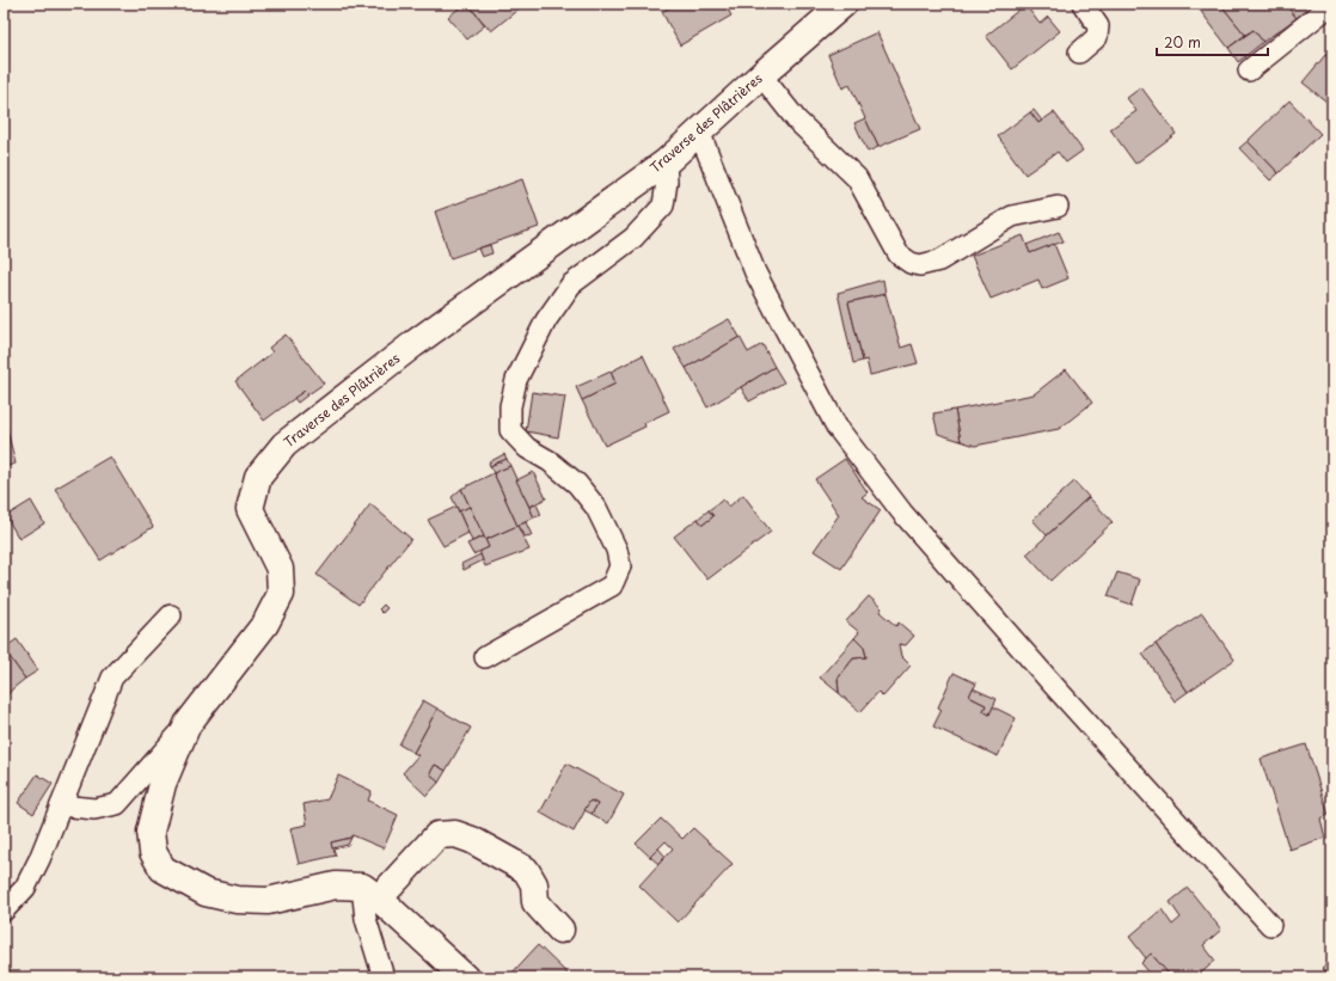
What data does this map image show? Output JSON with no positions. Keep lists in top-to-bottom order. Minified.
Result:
{"streets":{"street":["Traverse des Plâtrières"]},"scale_bar":"20 m"}
